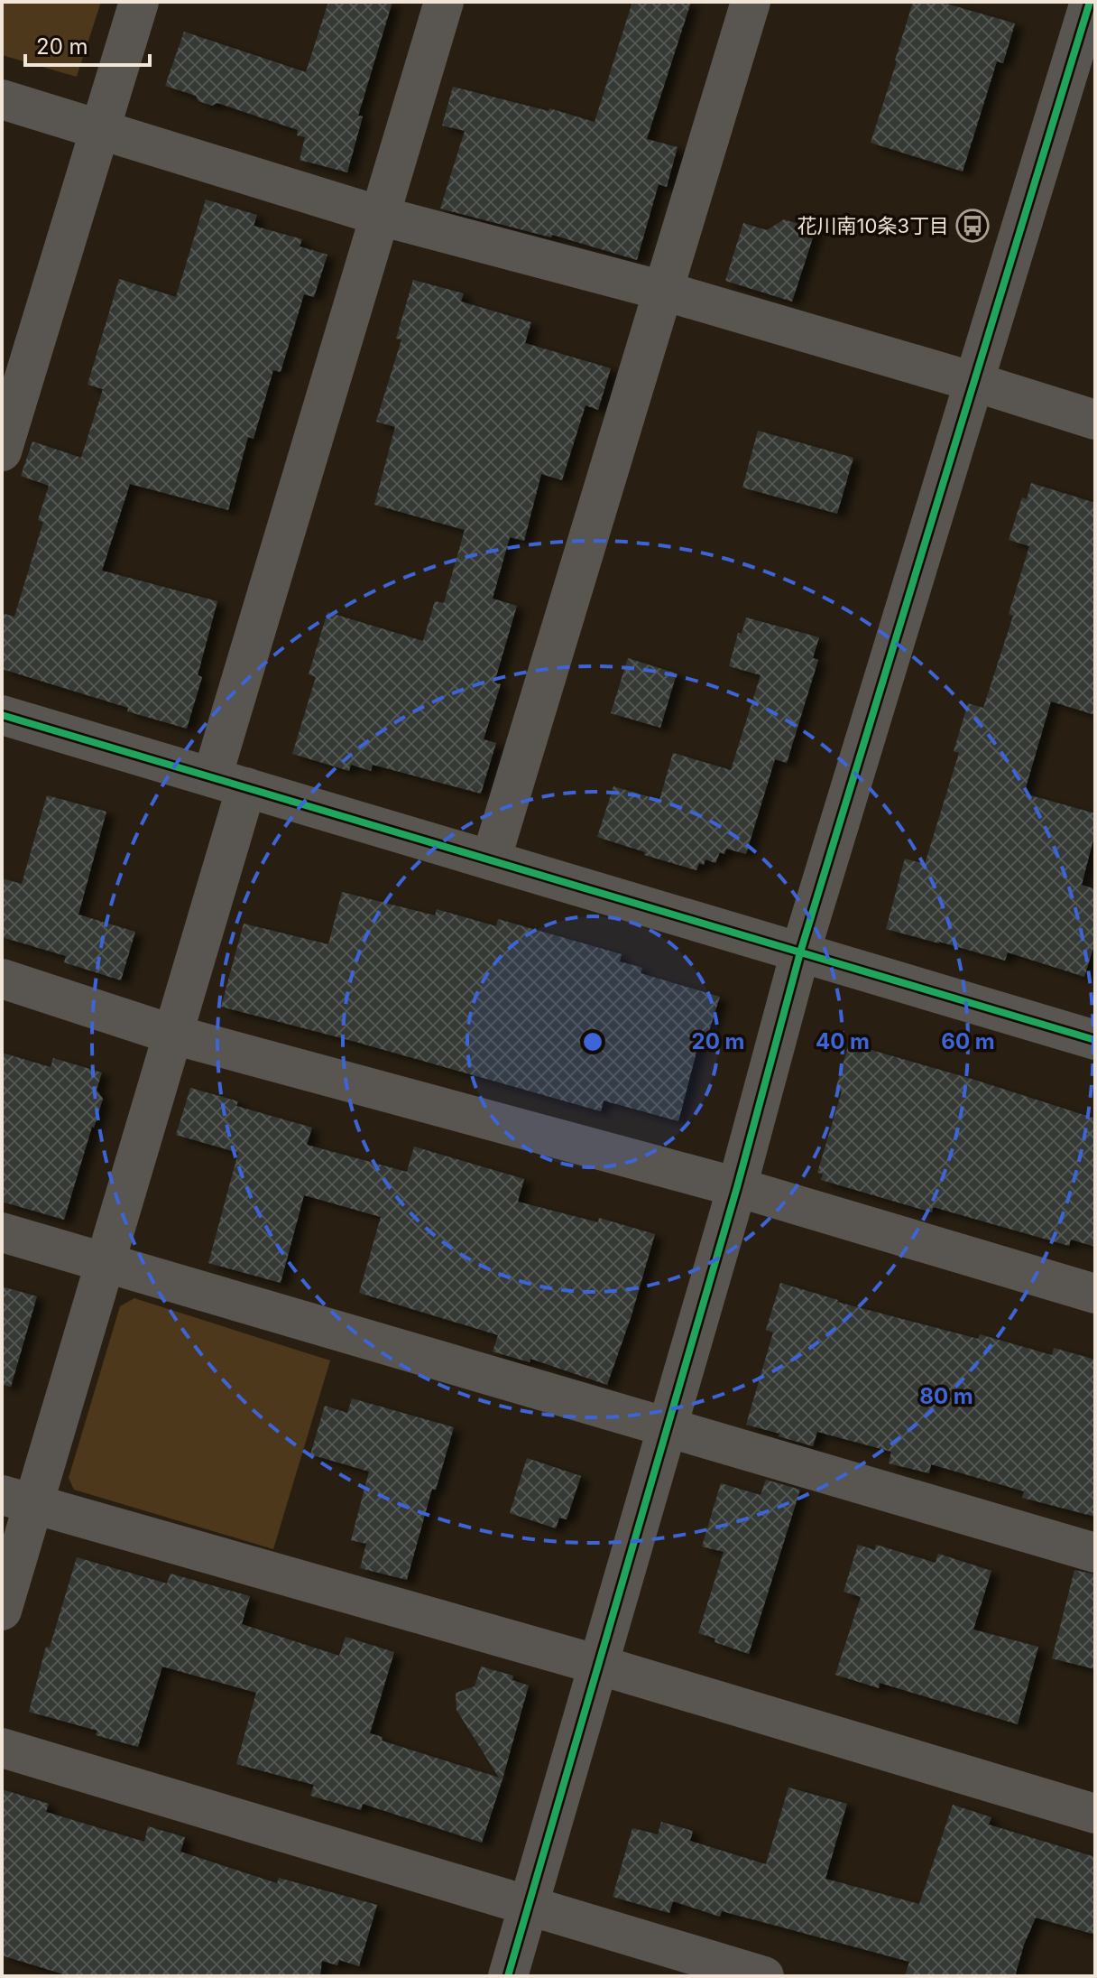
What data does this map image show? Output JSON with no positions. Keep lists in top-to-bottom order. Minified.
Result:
{"places":{"bus stop":["花川南10条3丁目"]},"scale_bar":"20 m","rings":["20 m","40 m","60 m","80 m"]}
